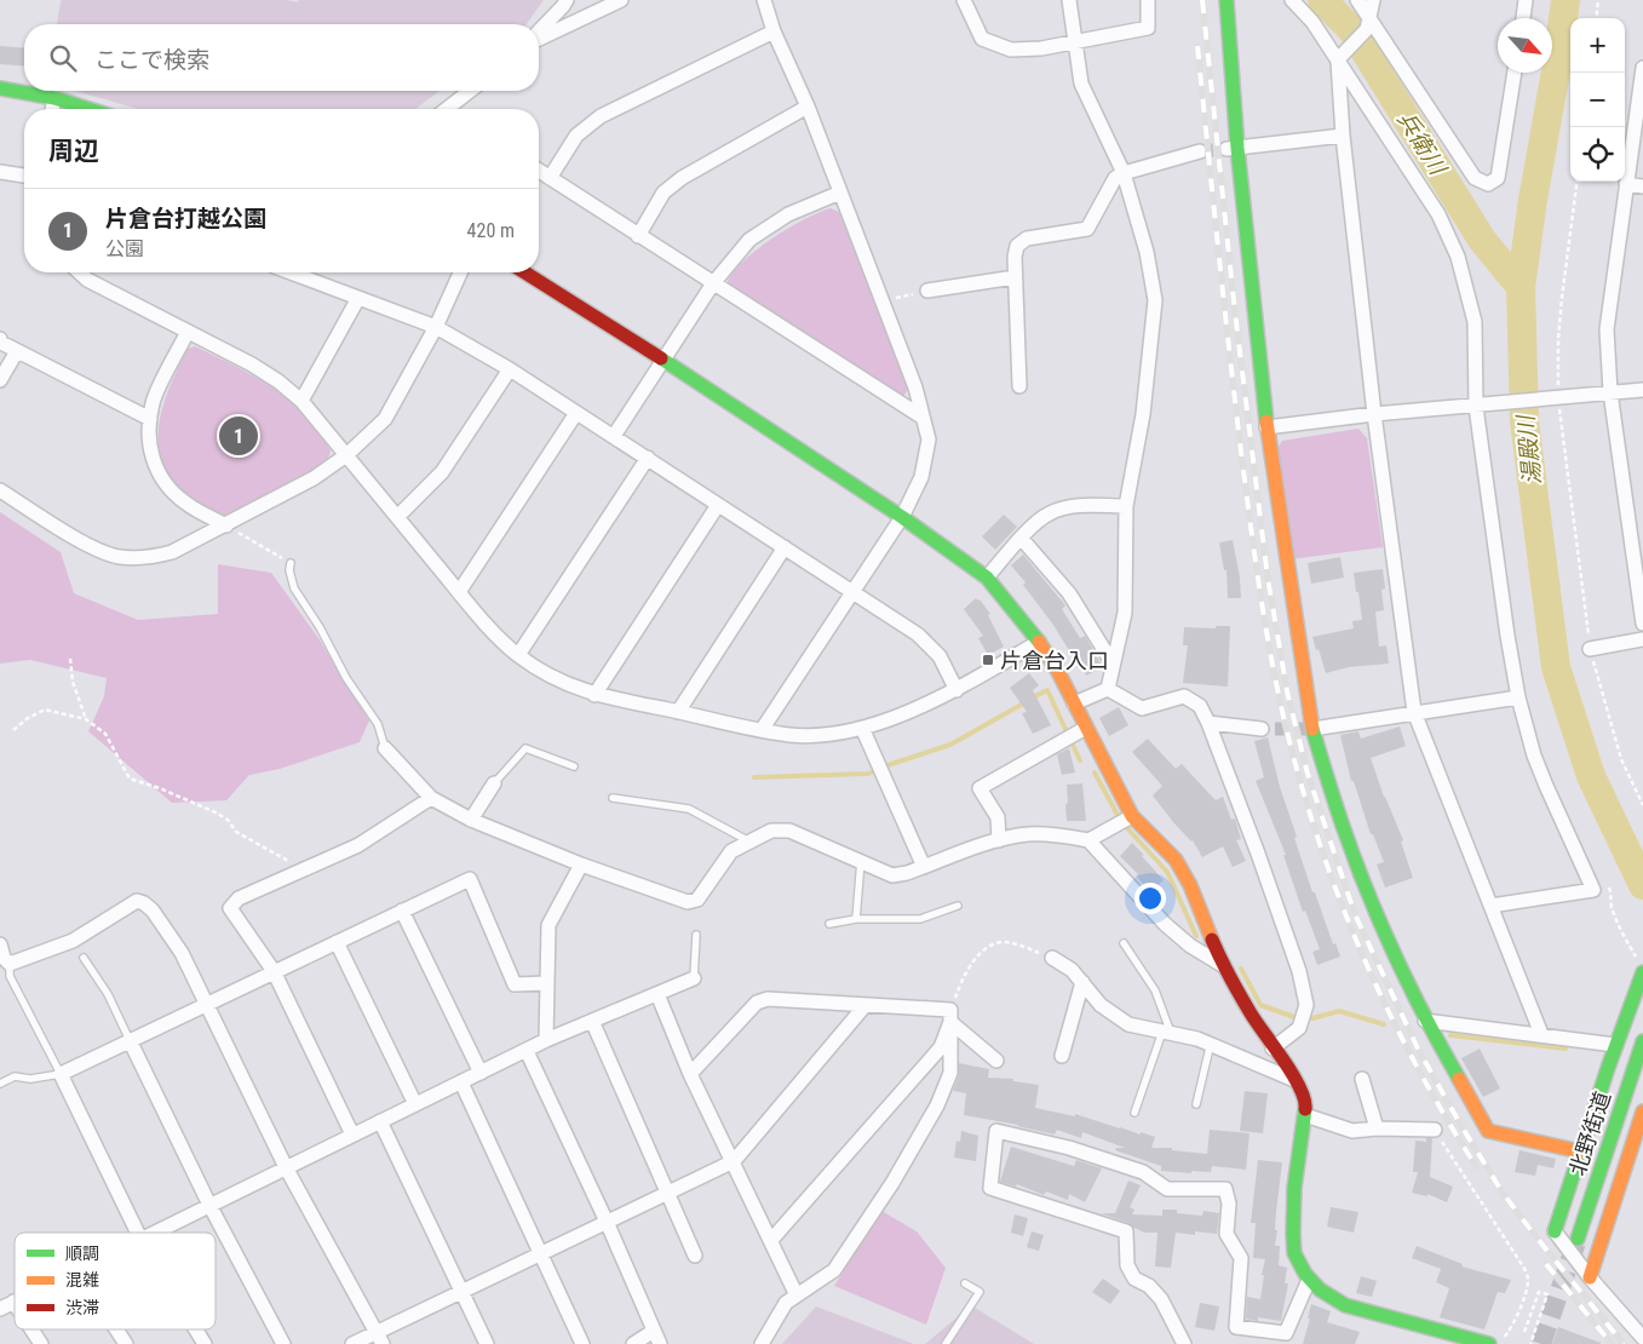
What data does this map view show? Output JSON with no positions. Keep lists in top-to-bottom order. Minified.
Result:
{"streets":{"street":["北野街道"]},"water":["兵衛川","湯殿川"],"places":{"transit":["片倉台入口"]},"legend":["順調","混雑","渋滞"],"north":"bottom right","page":{"map_buttons":["+","−"],"search":"ここで検索","heading":"周辺","list":[{"mark":"1","name":"片倉台打越公園","note":"公園","value":"420 m"}],"pins":"1"}}
